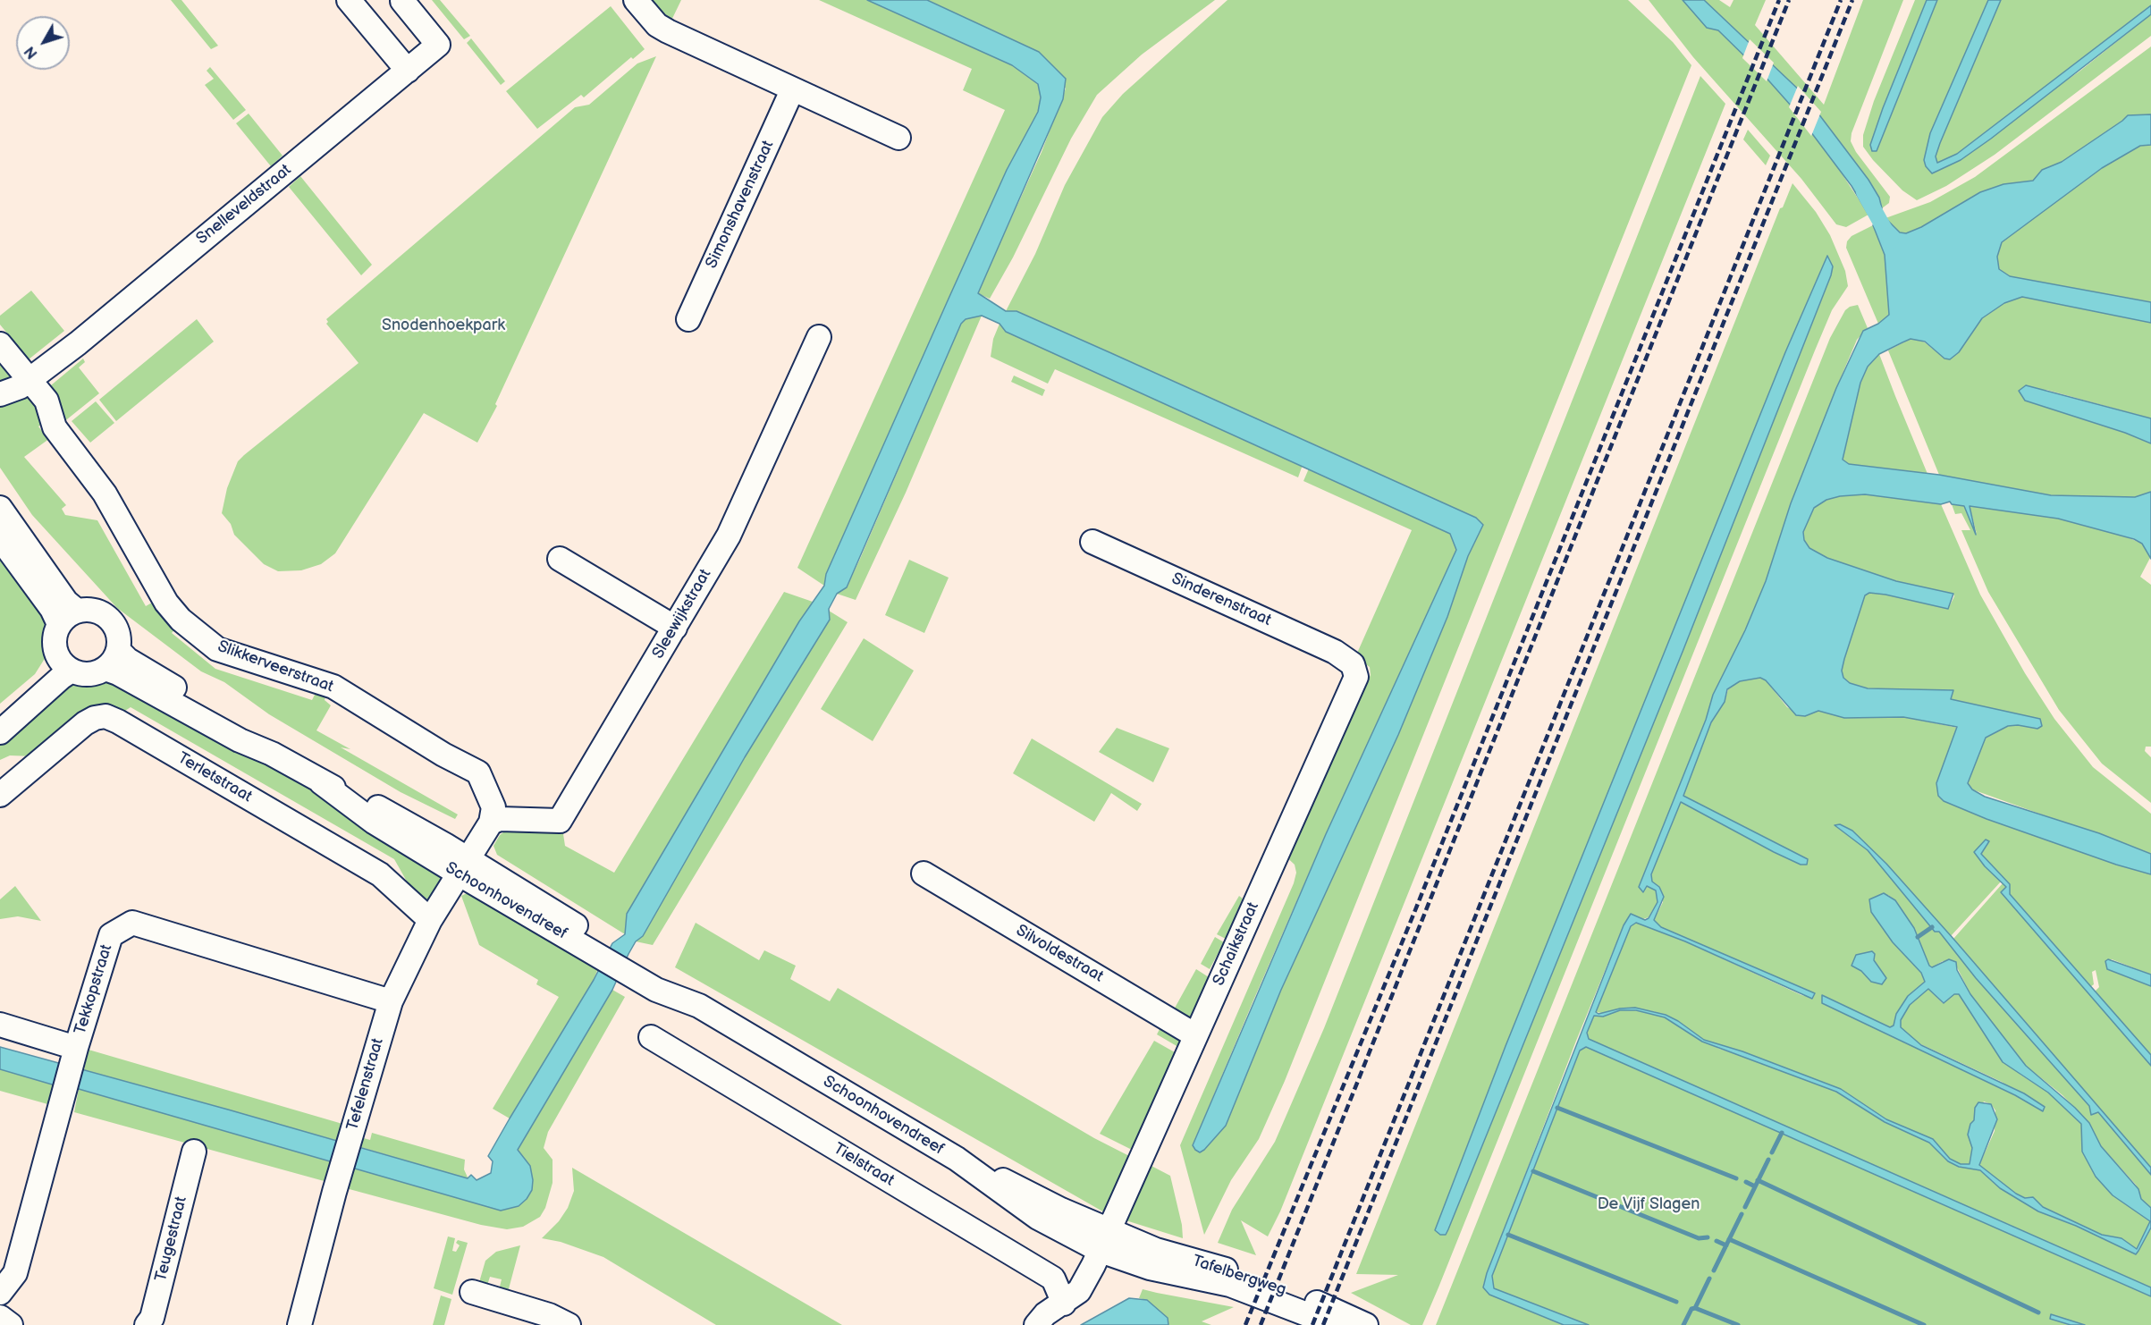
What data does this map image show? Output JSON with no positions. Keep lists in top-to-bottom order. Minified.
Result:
{"streets":{"street":["Snelleveldstraat","Simonshavenstraat","Sinderenstraat","Sleewijkstraat","Slikkerveerstraat","Terletstraat","Schoonhovendreef","Schaikstraat","Silvoldestraat","Tekkopstraat","Tefelenstraat","Tielstraat","Teugestraat","Tafelbergweg"]},"crossings":[["Snelleveldstraat","Slikkerveerstraat"],["Sinderenstraat","Schaikstraat"],["Sleewijkstraat","Slikkerveerstraat"],["Terletstraat","Tefelenstraat"],["Schoonhovendreef","Schaikstraat"],["Schoonhovendreef","Tefelenstraat"],["Schoonhovendreef","Tafelbergweg"],["Schaikstraat","Silvoldestraat"],["Schaikstraat","Tielstraat"],["Schaikstraat","Tafelbergweg"],["Tekkopstraat","Tefelenstraat"]],"parks":["Snodenhoekpark","De Vijf Slagen"],"north":"bottom left"}
